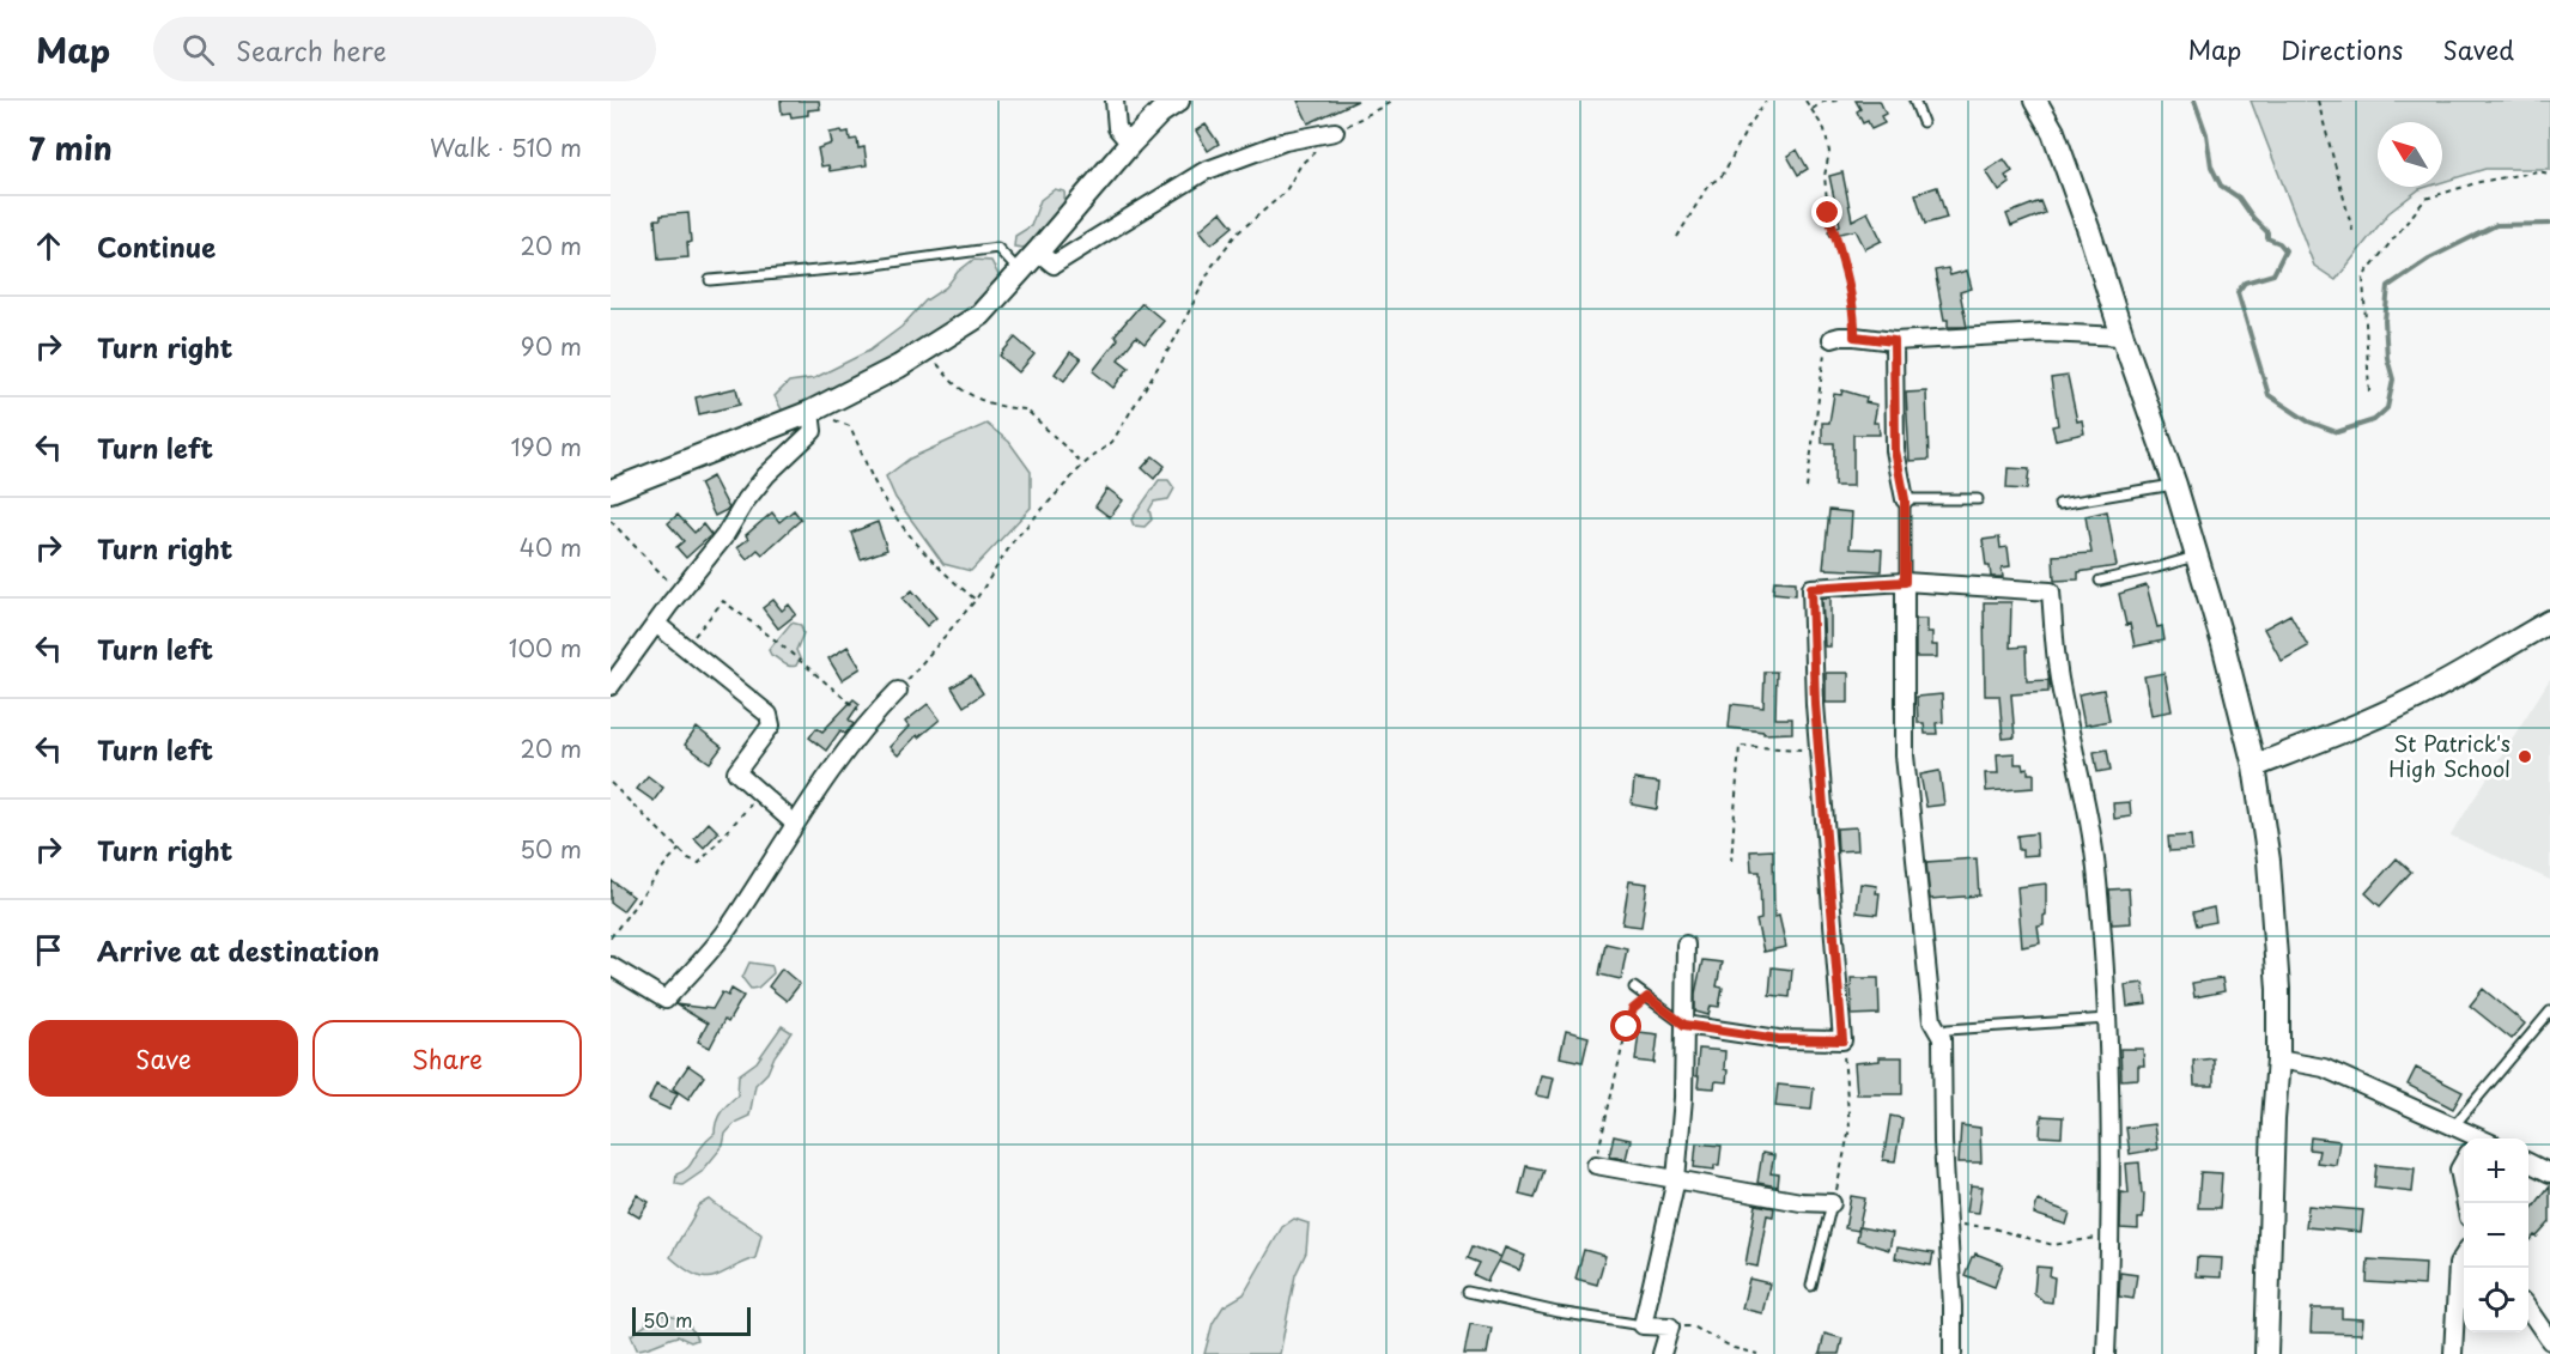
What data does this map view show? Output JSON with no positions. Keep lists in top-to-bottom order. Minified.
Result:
{"places":["St Patrick's High School"],"scale_bar":"50 m","north":"top left","page":{"header":"Map","search":"Search here","nav":["Map","Directions","Saved"],"heading":["7 min","Walk · 510 m"],"list":[["Continue","20 m"],["Turn right","90 m"],["Turn left","190 m"],["Turn right","40 m"],["Turn left","100 m"],["Turn left","20 m"],["Turn right","50 m"],"Arrive at destination"],"buttons":["Save","Share"],"map_buttons":["+","−"],"scale":"50 m"}}
